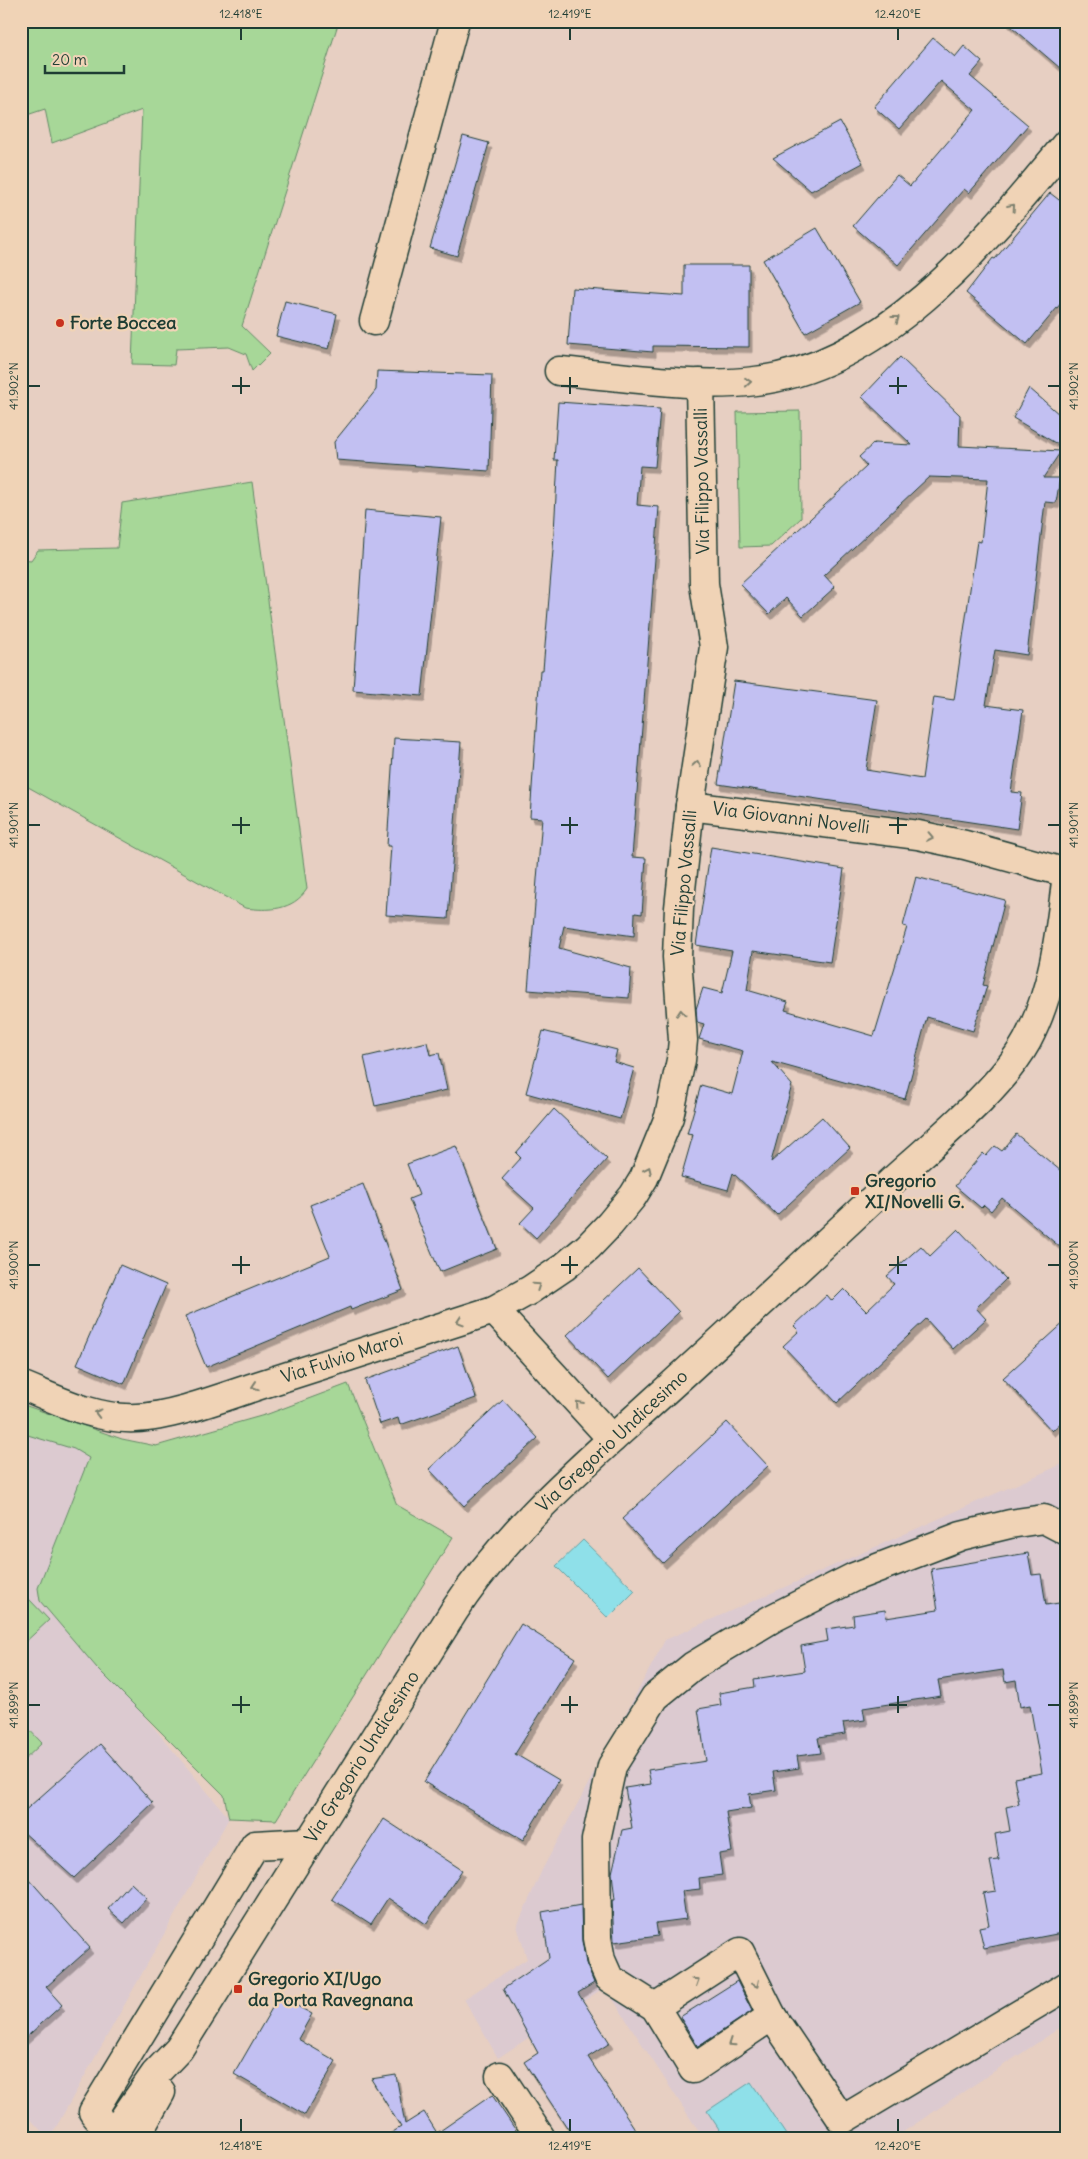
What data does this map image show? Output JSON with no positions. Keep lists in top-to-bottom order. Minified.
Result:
{"streets":{"street":["Via Filippo Vassalli","Via Giovanni Novelli","Via Fulvio Maroi","Via Gregorio Undicesimo"]},"crossings":[["Via Filippo Vassalli","Via Giovanni Novelli"],["Via Filippo Vassalli","Via Fulvio Maroi"],["Via Giovanni Novelli","Via Gregorio Undicesimo"]],"one_way":["Via Filippo Vassalli","Via Giovanni Novelli","Via Fulvio Maroi"],"places":{"other":["Forte Boccea"],"transit":["Gregorio XI/Novelli G.","Gregorio XI/Ugo da Porta Ravegnana"]},"scale_bar":"20 m","coordinates":["12.418°E","12.419°E","12.420°E","41.902°N","41.901°N","41.900°N","41.899°N"]}
